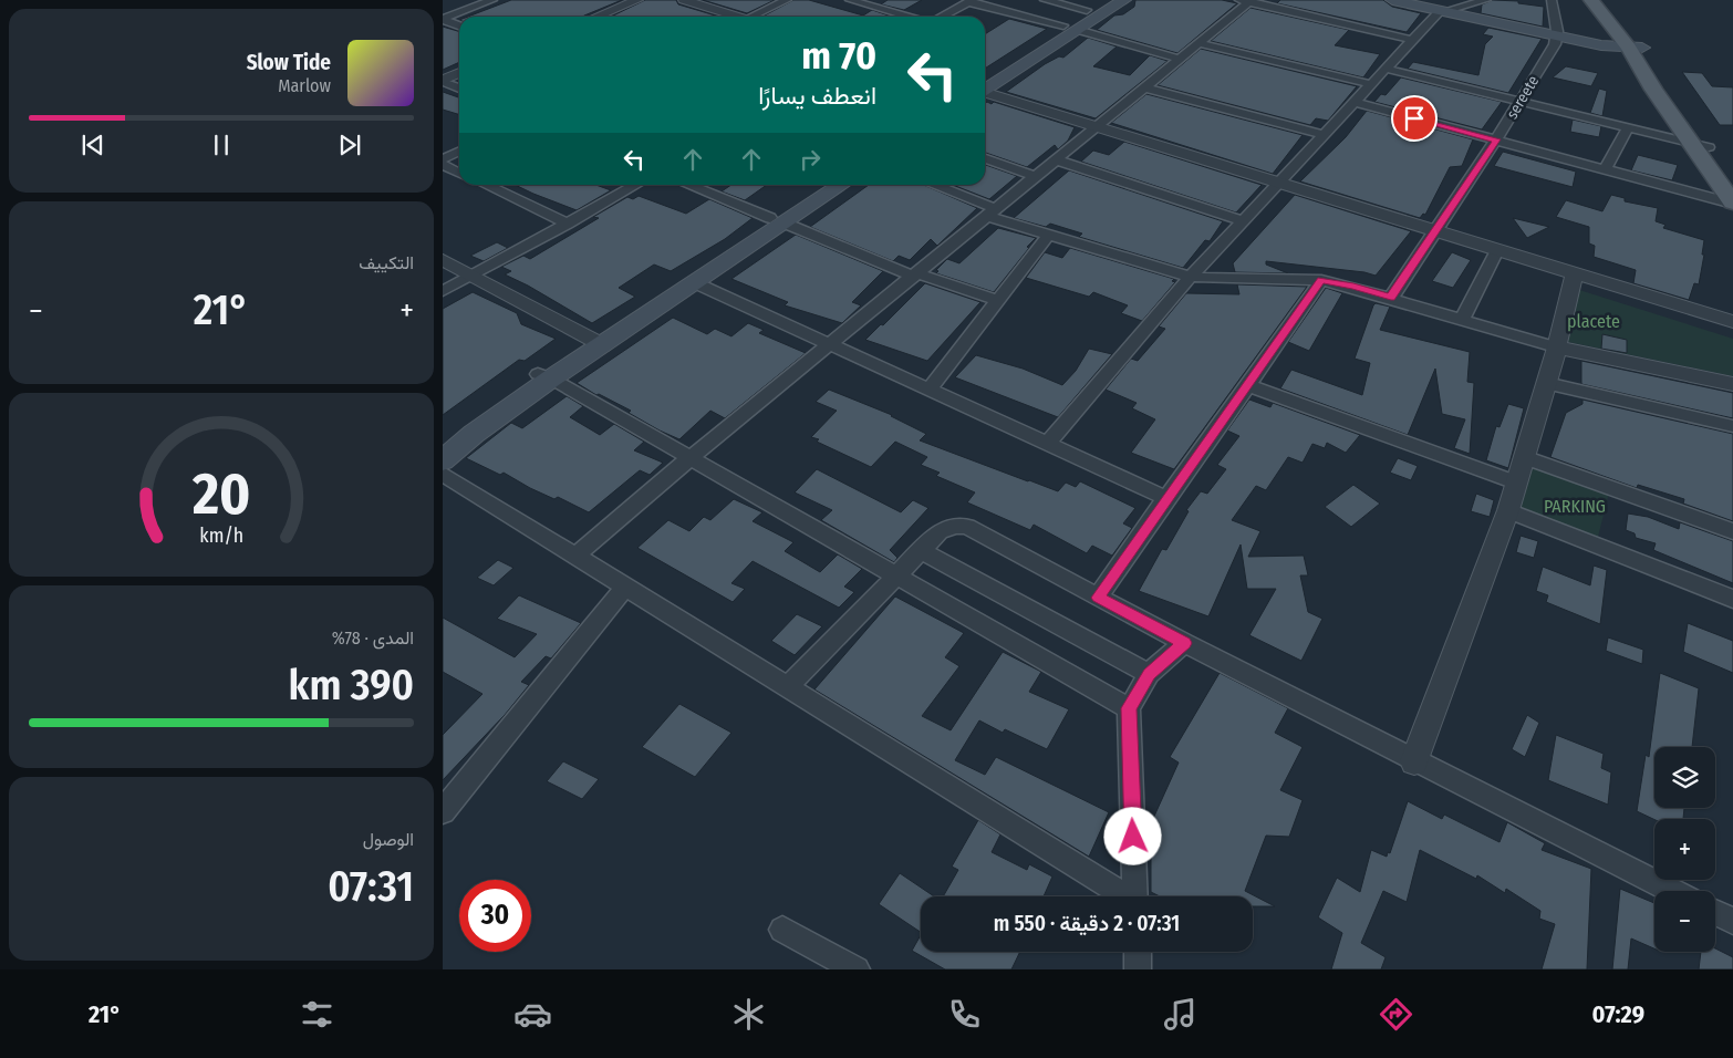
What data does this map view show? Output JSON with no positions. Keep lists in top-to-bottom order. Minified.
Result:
{"streets":{"street":["sereete"]},"parks":["placete","PARKING"],"page":{"turn":["70 m","انعطف يسارًا"],"song":["Slow Tide","Marlow"],"tile":["التكييف",["المدى · 78%","390 km"],["الوصول","07:31"]],"heat":["−","21°","+"],"map_buttons":["+","−"],"limit":"30","trip":"07:31 · 2 دقيقة · 550 m","tabs":["07:29","21°"],"gauge":["20","km/h"]}}
